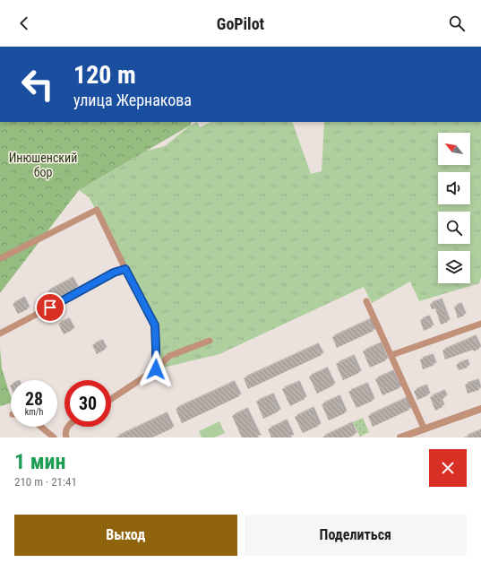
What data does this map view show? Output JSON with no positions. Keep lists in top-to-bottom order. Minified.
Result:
{"parks":["Инюшенский бор"],"north":"top left","page":{"header":"GoPilot","turn":["120 m","улица Жернакова"],"speed":"28 km/h","limit":"30","heading":["1 мин","210 m · 21:41"],"buttons":["Выход","Поделиться"]}}
